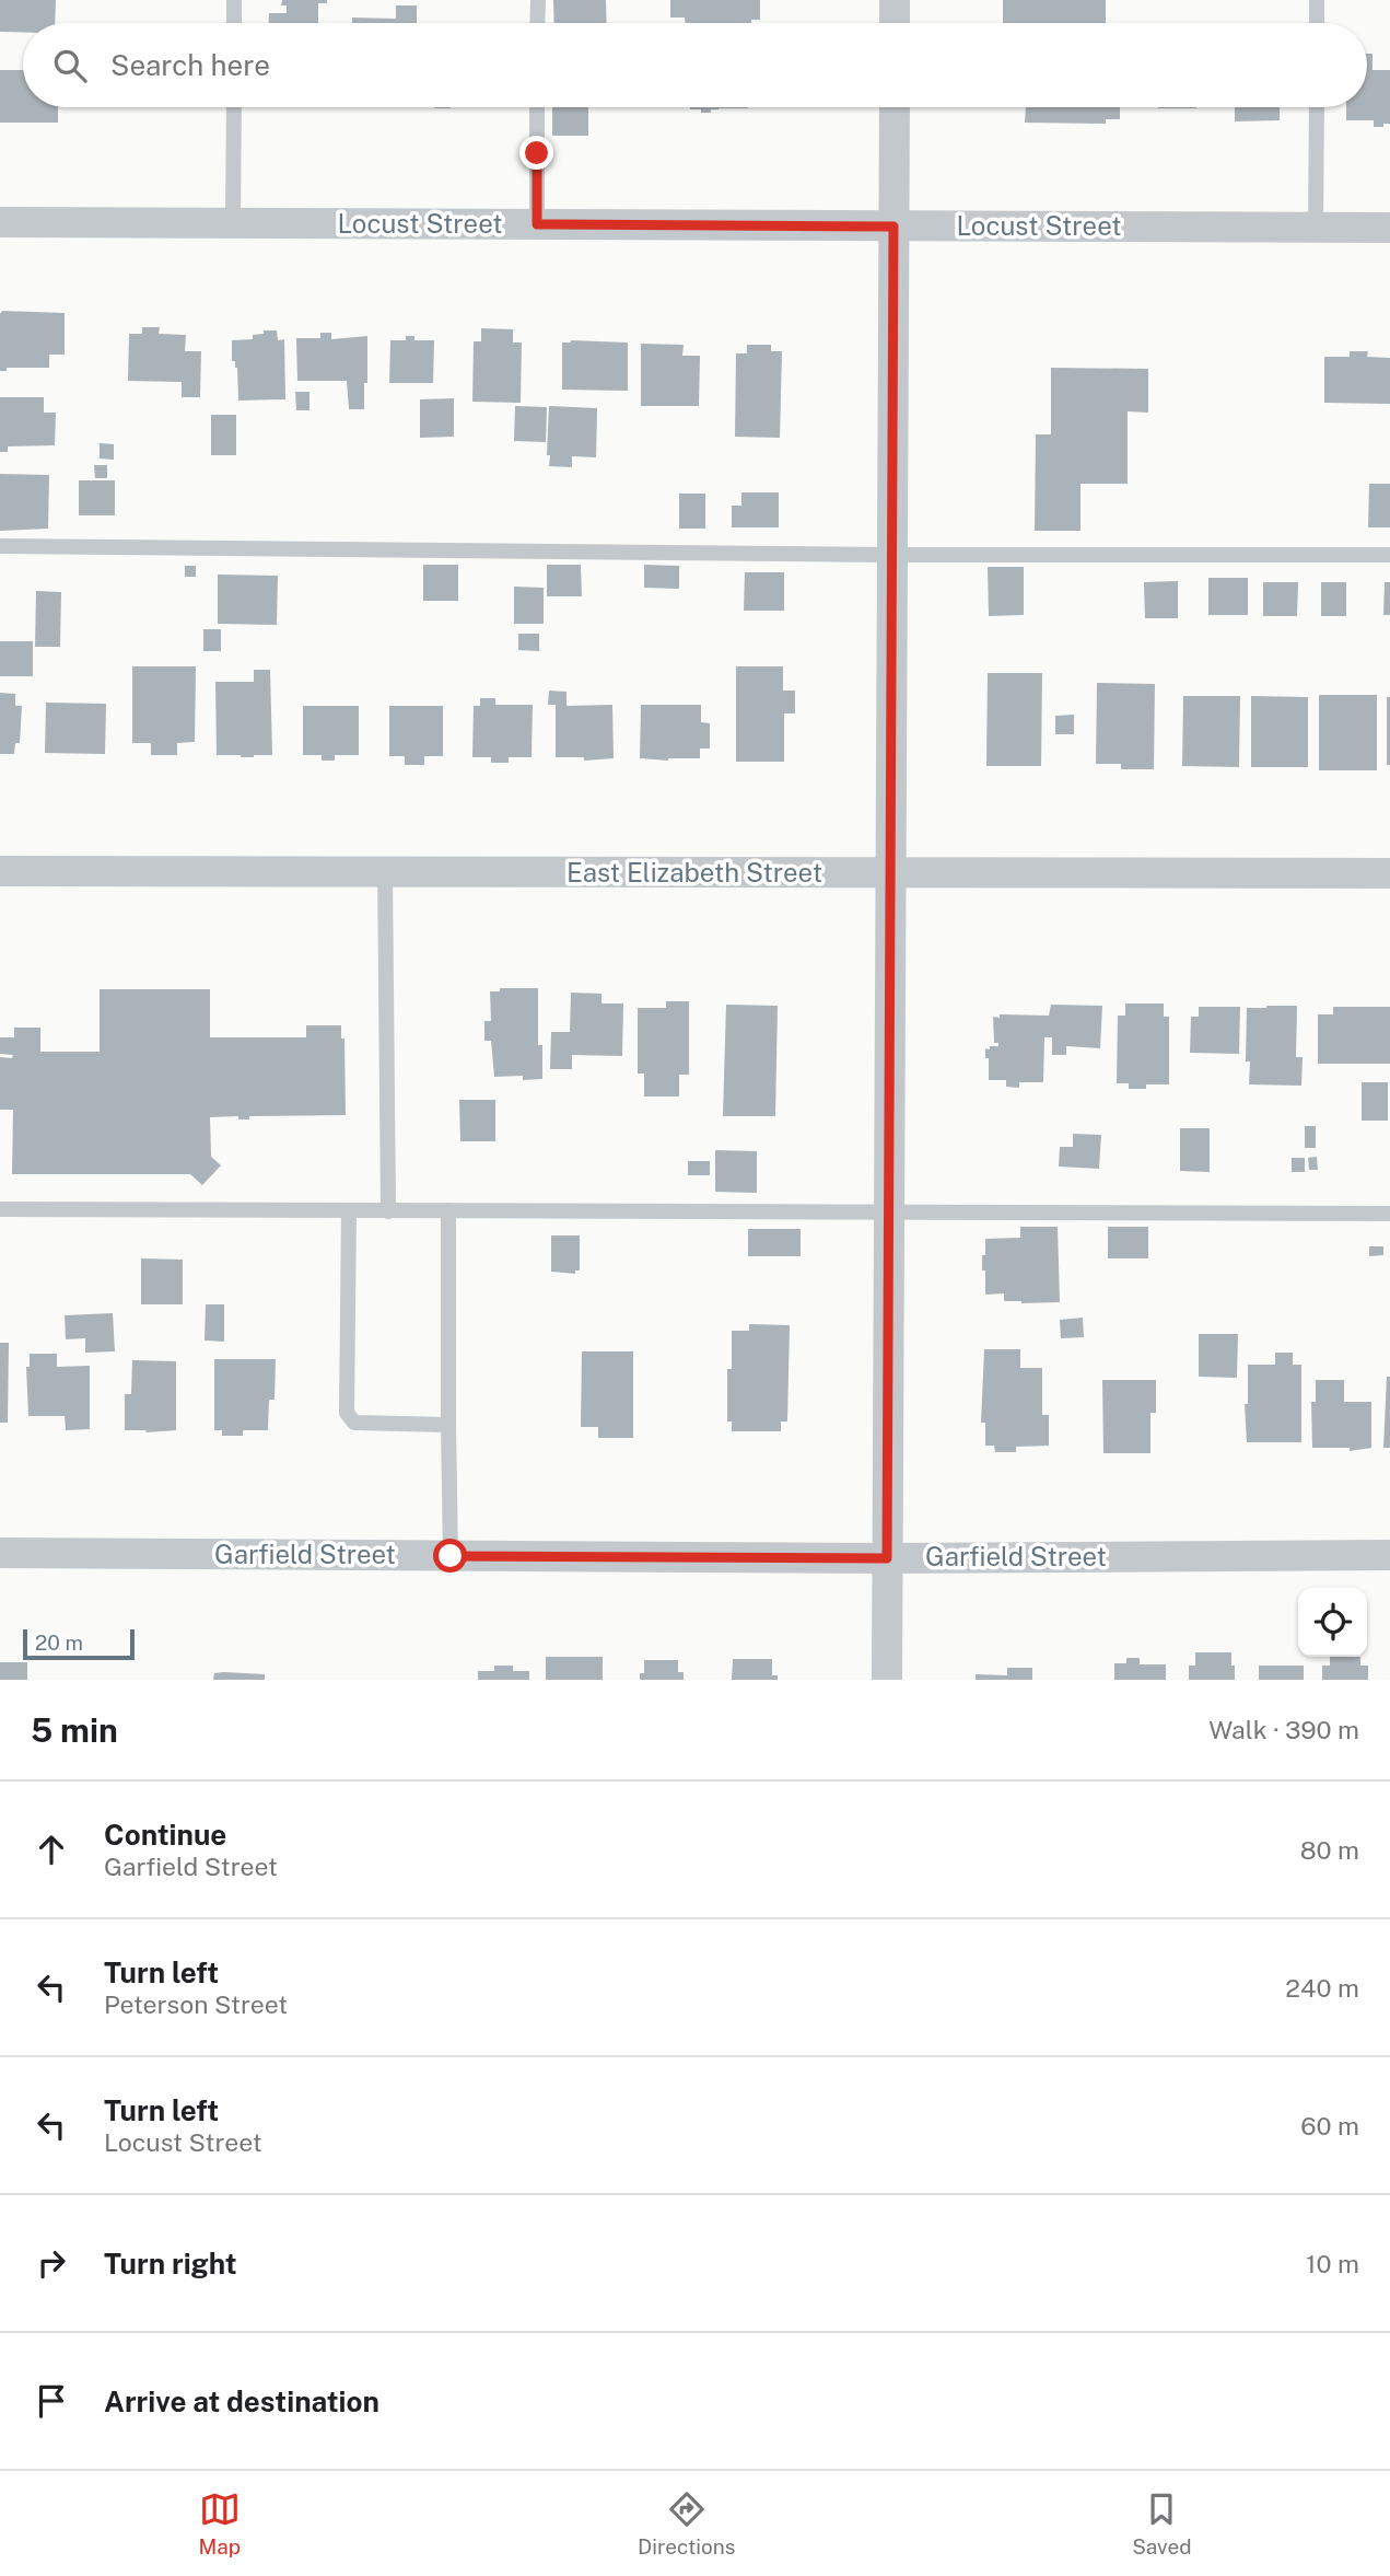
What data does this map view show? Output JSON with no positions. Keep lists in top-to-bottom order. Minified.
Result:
{"streets":{"street":["Locust Street","East Elizabeth Street","Garfield Street"]},"scale_bar":"20 m","page":{"search":"Search here","scale":"20 m","heading":["5 min","Walk · 390 m"],"list":[["Continue","Garfield Street","80 m"],["Turn left","Peterson Street","240 m"],["Turn left","Locust Street","60 m"],["Turn right","10 m"],"Arrive at destination"],"nav":["Map","Directions","Saved"]}}
